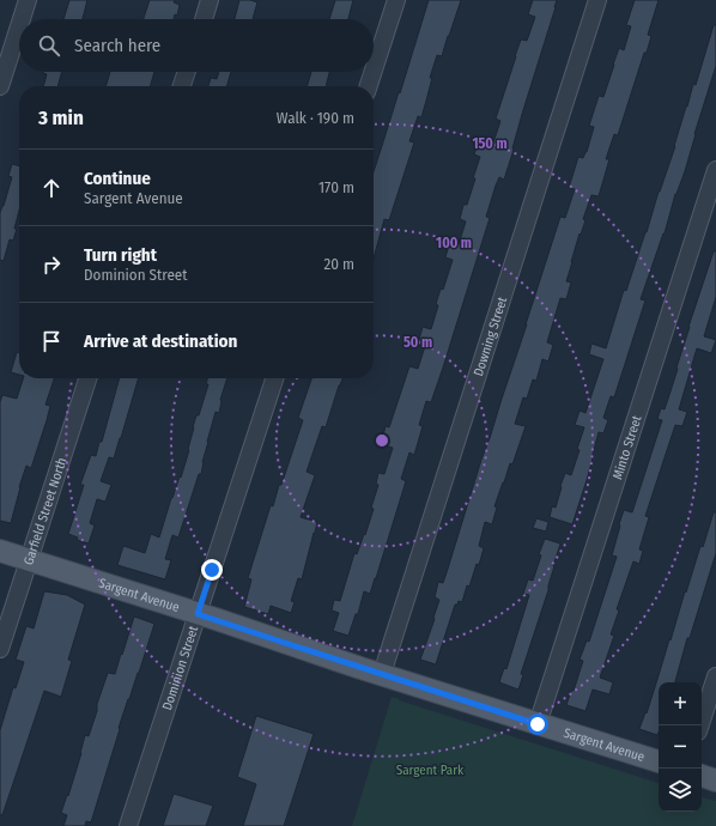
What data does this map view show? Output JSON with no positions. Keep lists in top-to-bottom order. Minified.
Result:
{"streets":{"main road":["Sargent Avenue"],"street":["Downing Street","Minto Street","Garfield Street North","Dominion Street"]},"crossings":[["Downing Street","Sargent Avenue"],["Minto Street","Sargent Avenue"],["Garfield Street North","Sargent Avenue"],["Sargent Avenue","Dominion Street"]],"parks":["Sargent Park"],"page":{"search":"Search here","heading":["3 min","Walk · 190 m"],"list":[["Continue","Sargent Avenue","170 m"],["Turn right","Dominion Street","20 m"],"Arrive at destination"],"map_buttons":["+","−"]},"rings":["150 m","100 m","50 m"]}
